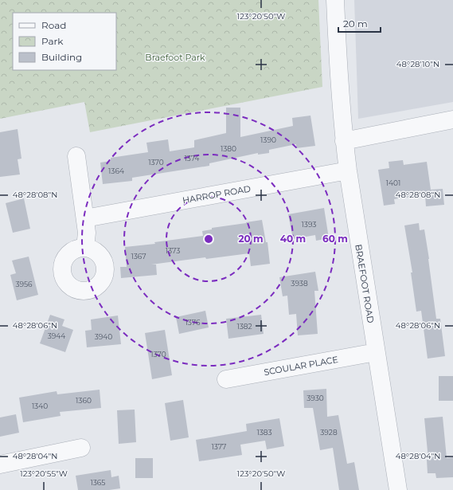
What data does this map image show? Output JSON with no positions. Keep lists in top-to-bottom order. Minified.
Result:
{"streets":{"street":["HARROP ROAD","BRAEFOOT ROAD","SCOULAR PLACE"]},"crossings":[["HARROP ROAD","BRAEFOOT ROAD"],["BRAEFOOT ROAD","SCOULAR PLACE"]],"parks":["Braefoot Park"],"house_numbers":["1390","1380","1374","1370","1364","1401","1393","1373","1367","3938","3956","1376","1382","3944","3940","1370","3930","1360","1340","1383","3928","1377","1365"],"legend":["Road","Park","Building"],"scale_bar":"20 m","coordinates":["123°20'50\"W","48°28'10\"N","48°28'08\"N","48°28'06\"N","48°28'04\"N","123°20'55\"W"],"rings":["20 m","40 m","60 m"]}
